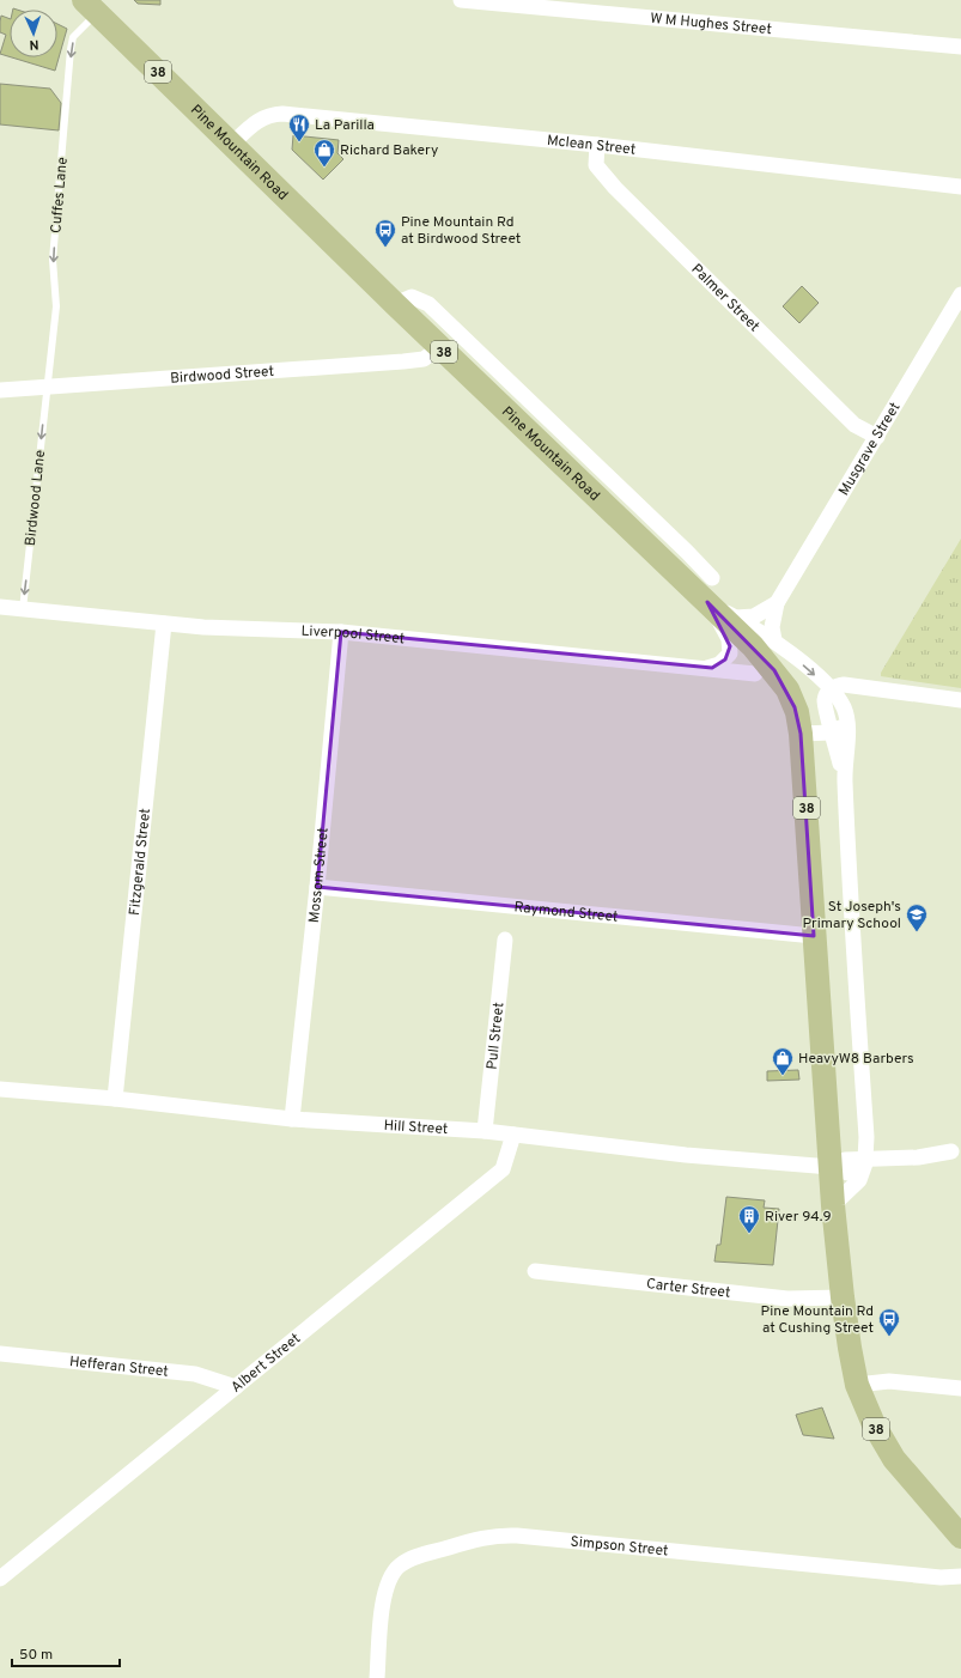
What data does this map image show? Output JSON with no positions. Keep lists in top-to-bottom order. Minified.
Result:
{"streets":{"main road":["38","Pine Mountain Road"],"street":["W M Hughes Street","Mclean Street","Palmer Street","Birdwood Street","Musgrave Street","Liverpool Street","Fitzgerald Street","Mossom Street","Raymond Street","Pull Street","Hill Street","Carter Street","Albert Street","Hefferan Street","Simpson Street"],"lane":["Cuffes Lane","Birdwood Lane"]},"crossings":[["Mclean Street","Pine Mountain Road"],["Mclean Street","Palmer Street"],["Pine Mountain Road","Cuffes Lane"],["Pine Mountain Road","Birdwood Street"],["Pine Mountain Road","Musgrave Street"],["Pine Mountain Road","Liverpool Street"],["Pine Mountain Road","Raymond Street"],["Pine Mountain Road","Hill Street"],["Pine Mountain Road","Carter Street"],["Cuffes Lane","Birdwood Street"],["Cuffes Lane","Birdwood Lane"],["Palmer Street","Musgrave Street"],["Birdwood Street","Birdwood Lane"],["Birdwood Lane","Liverpool Street"],["Liverpool Street","Fitzgerald Street"],["Liverpool Street","Mossom Street"],["Fitzgerald Street","Hill Street"],["Mossom Street","Raymond Street"],["Mossom Street","Hill Street"],["Pull Street","Hill Street"],["Hill Street","Albert Street"],["Albert Street","Hefferan Street"]],"one_way":["Cuffes Lane","Birdwood Lane"],"places":{"restaurant":["La Parilla"],"shop":["Richard Bakery","HeavyW8 Barbers"],"bus stop":["Pine Mountain Rd at Birdwood Street","Pine Mountain Rd at Cushing Street"],"school or university":["St Joseph's Primary School"],"building":["River 94.9"]},"scale_bar":"50 m","north":"bottom"}
